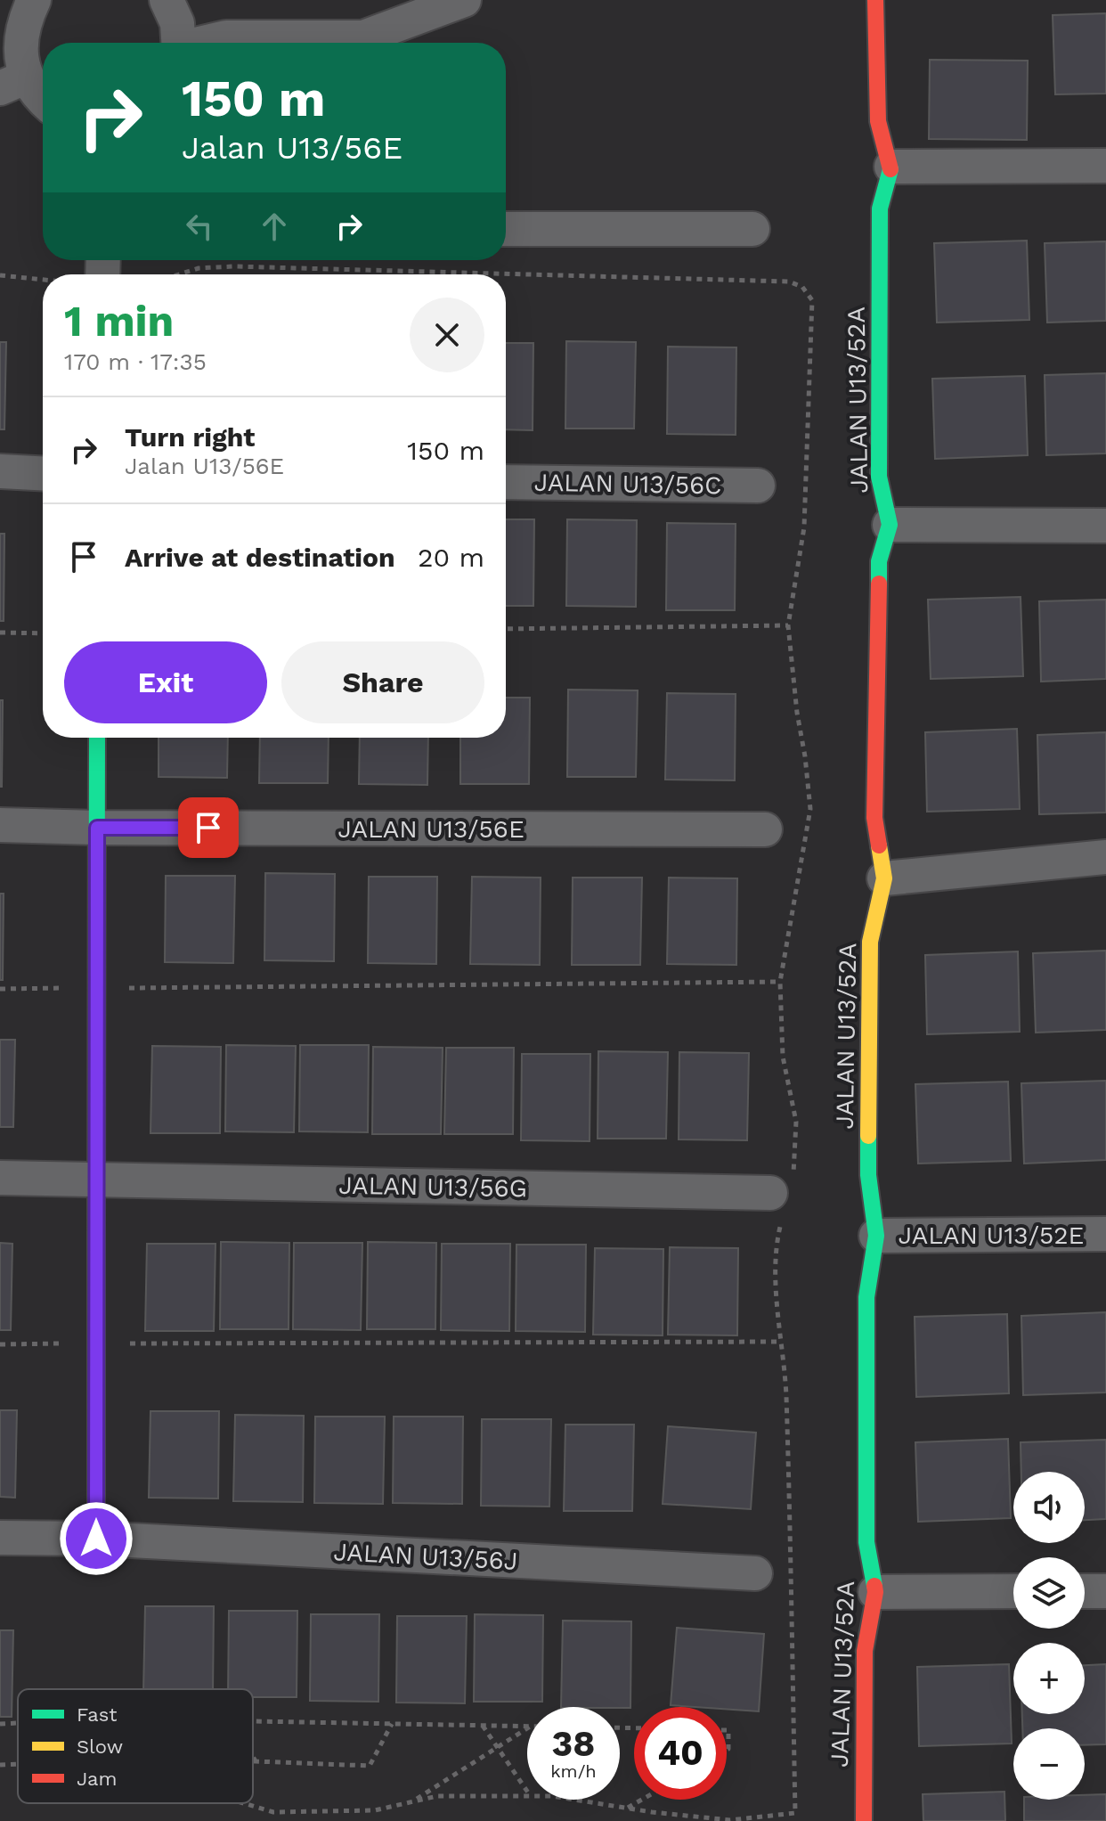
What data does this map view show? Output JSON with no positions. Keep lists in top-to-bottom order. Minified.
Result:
{"streets":{"street":["JALAN U13/52A","JALAN U13/56C","JALAN U13/56E","JALAN U13/56G","JALAN U13/52E","JALAN U13/56J"]},"crossings":[["JALAN U13/52A","JALAN U13/52E"]],"legend":["Fast","Slow","Jam"],"page":{"turn":["150 m","Jalan U13/56E"],"heading":["1 min","170 m · 17:35"],"list":[{"name":"Turn right","note":"Jalan U13/56E","value":"150 m"},{"name":"Arrive at destination","value":"20 m"}],"buttons":["Exit","Share"],"map_buttons":["+","−"],"speed":"38 km/h","limit":"40"}}
